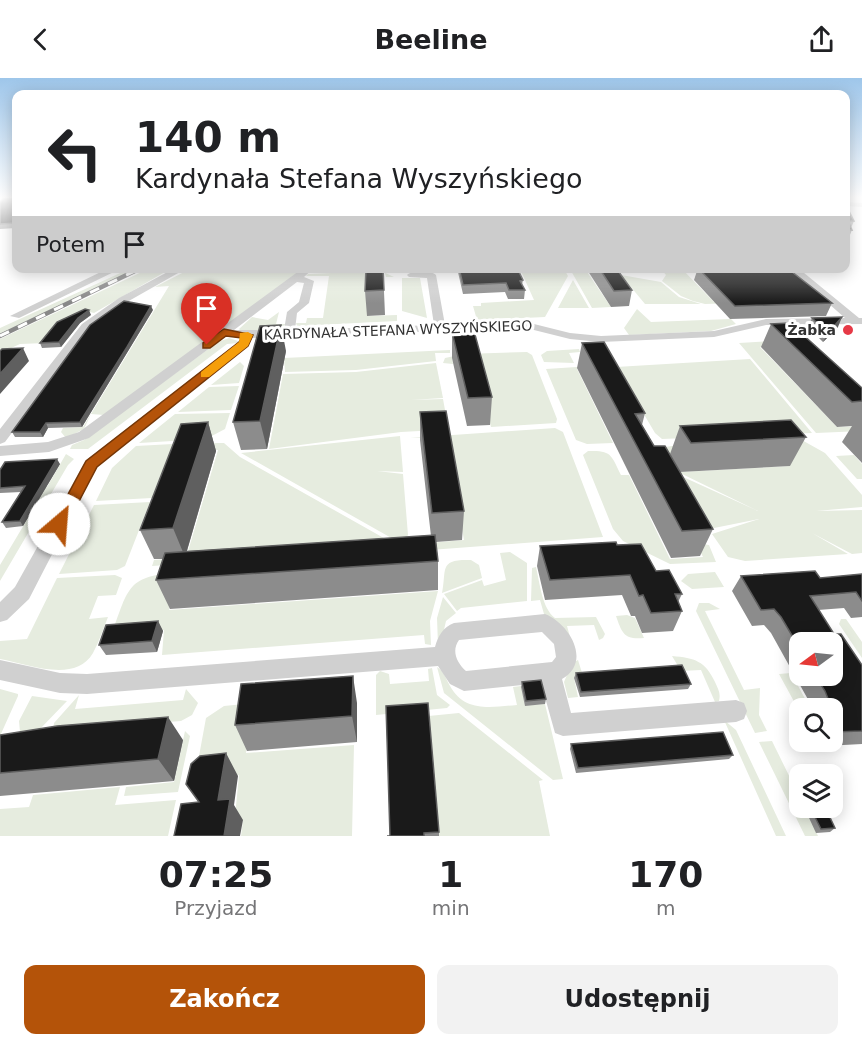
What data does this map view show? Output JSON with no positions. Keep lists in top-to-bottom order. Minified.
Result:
{"streets":{"street":["KARDYNAŁA STEFANA WYSZYŃSKIEGO"]},"places":["Żabka"],"north":"left","page":{"header":"Beeline","turn":["140 m","Kardynała Stefana Wyszyńskiego"],"then":"Potem","eta":["07:25","Przyjazd","1","min","170","m"],"buttons":["Zakończ","Udostępnij"]}}
